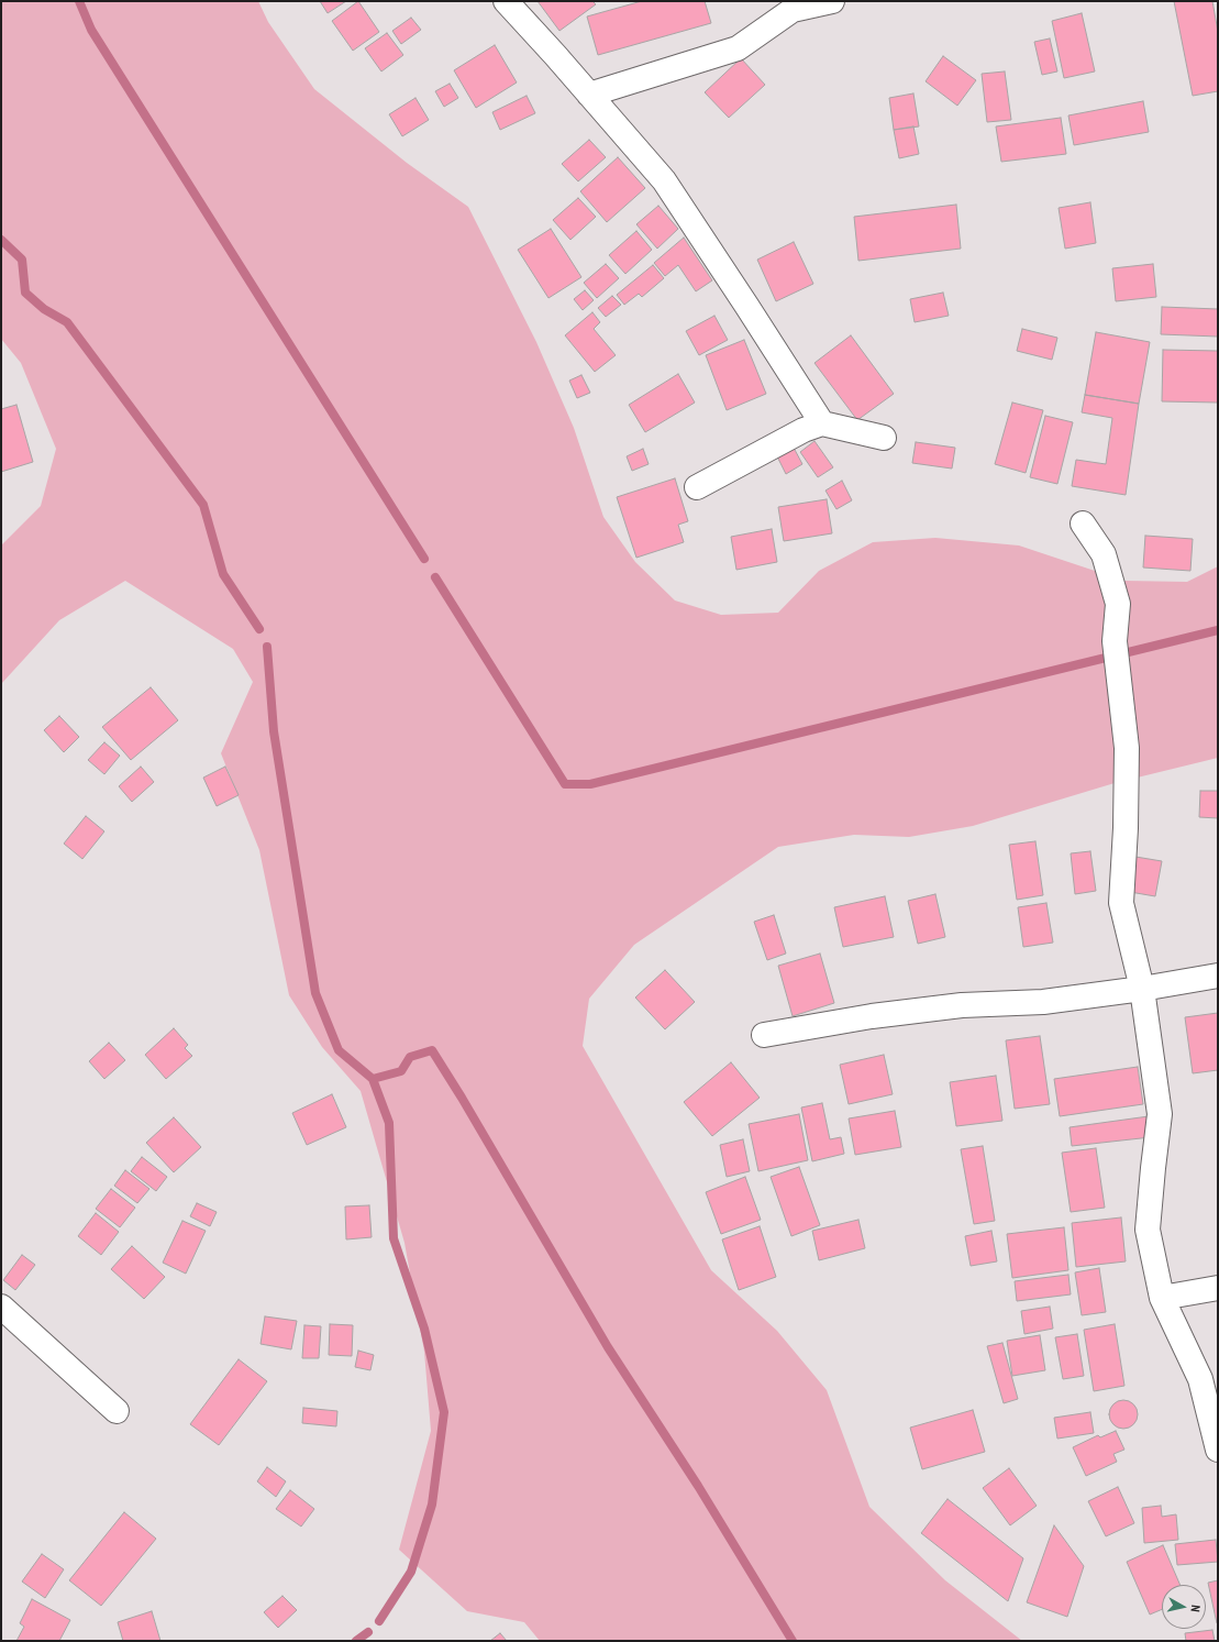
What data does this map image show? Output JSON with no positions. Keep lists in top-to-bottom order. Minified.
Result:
{"north":"right"}
